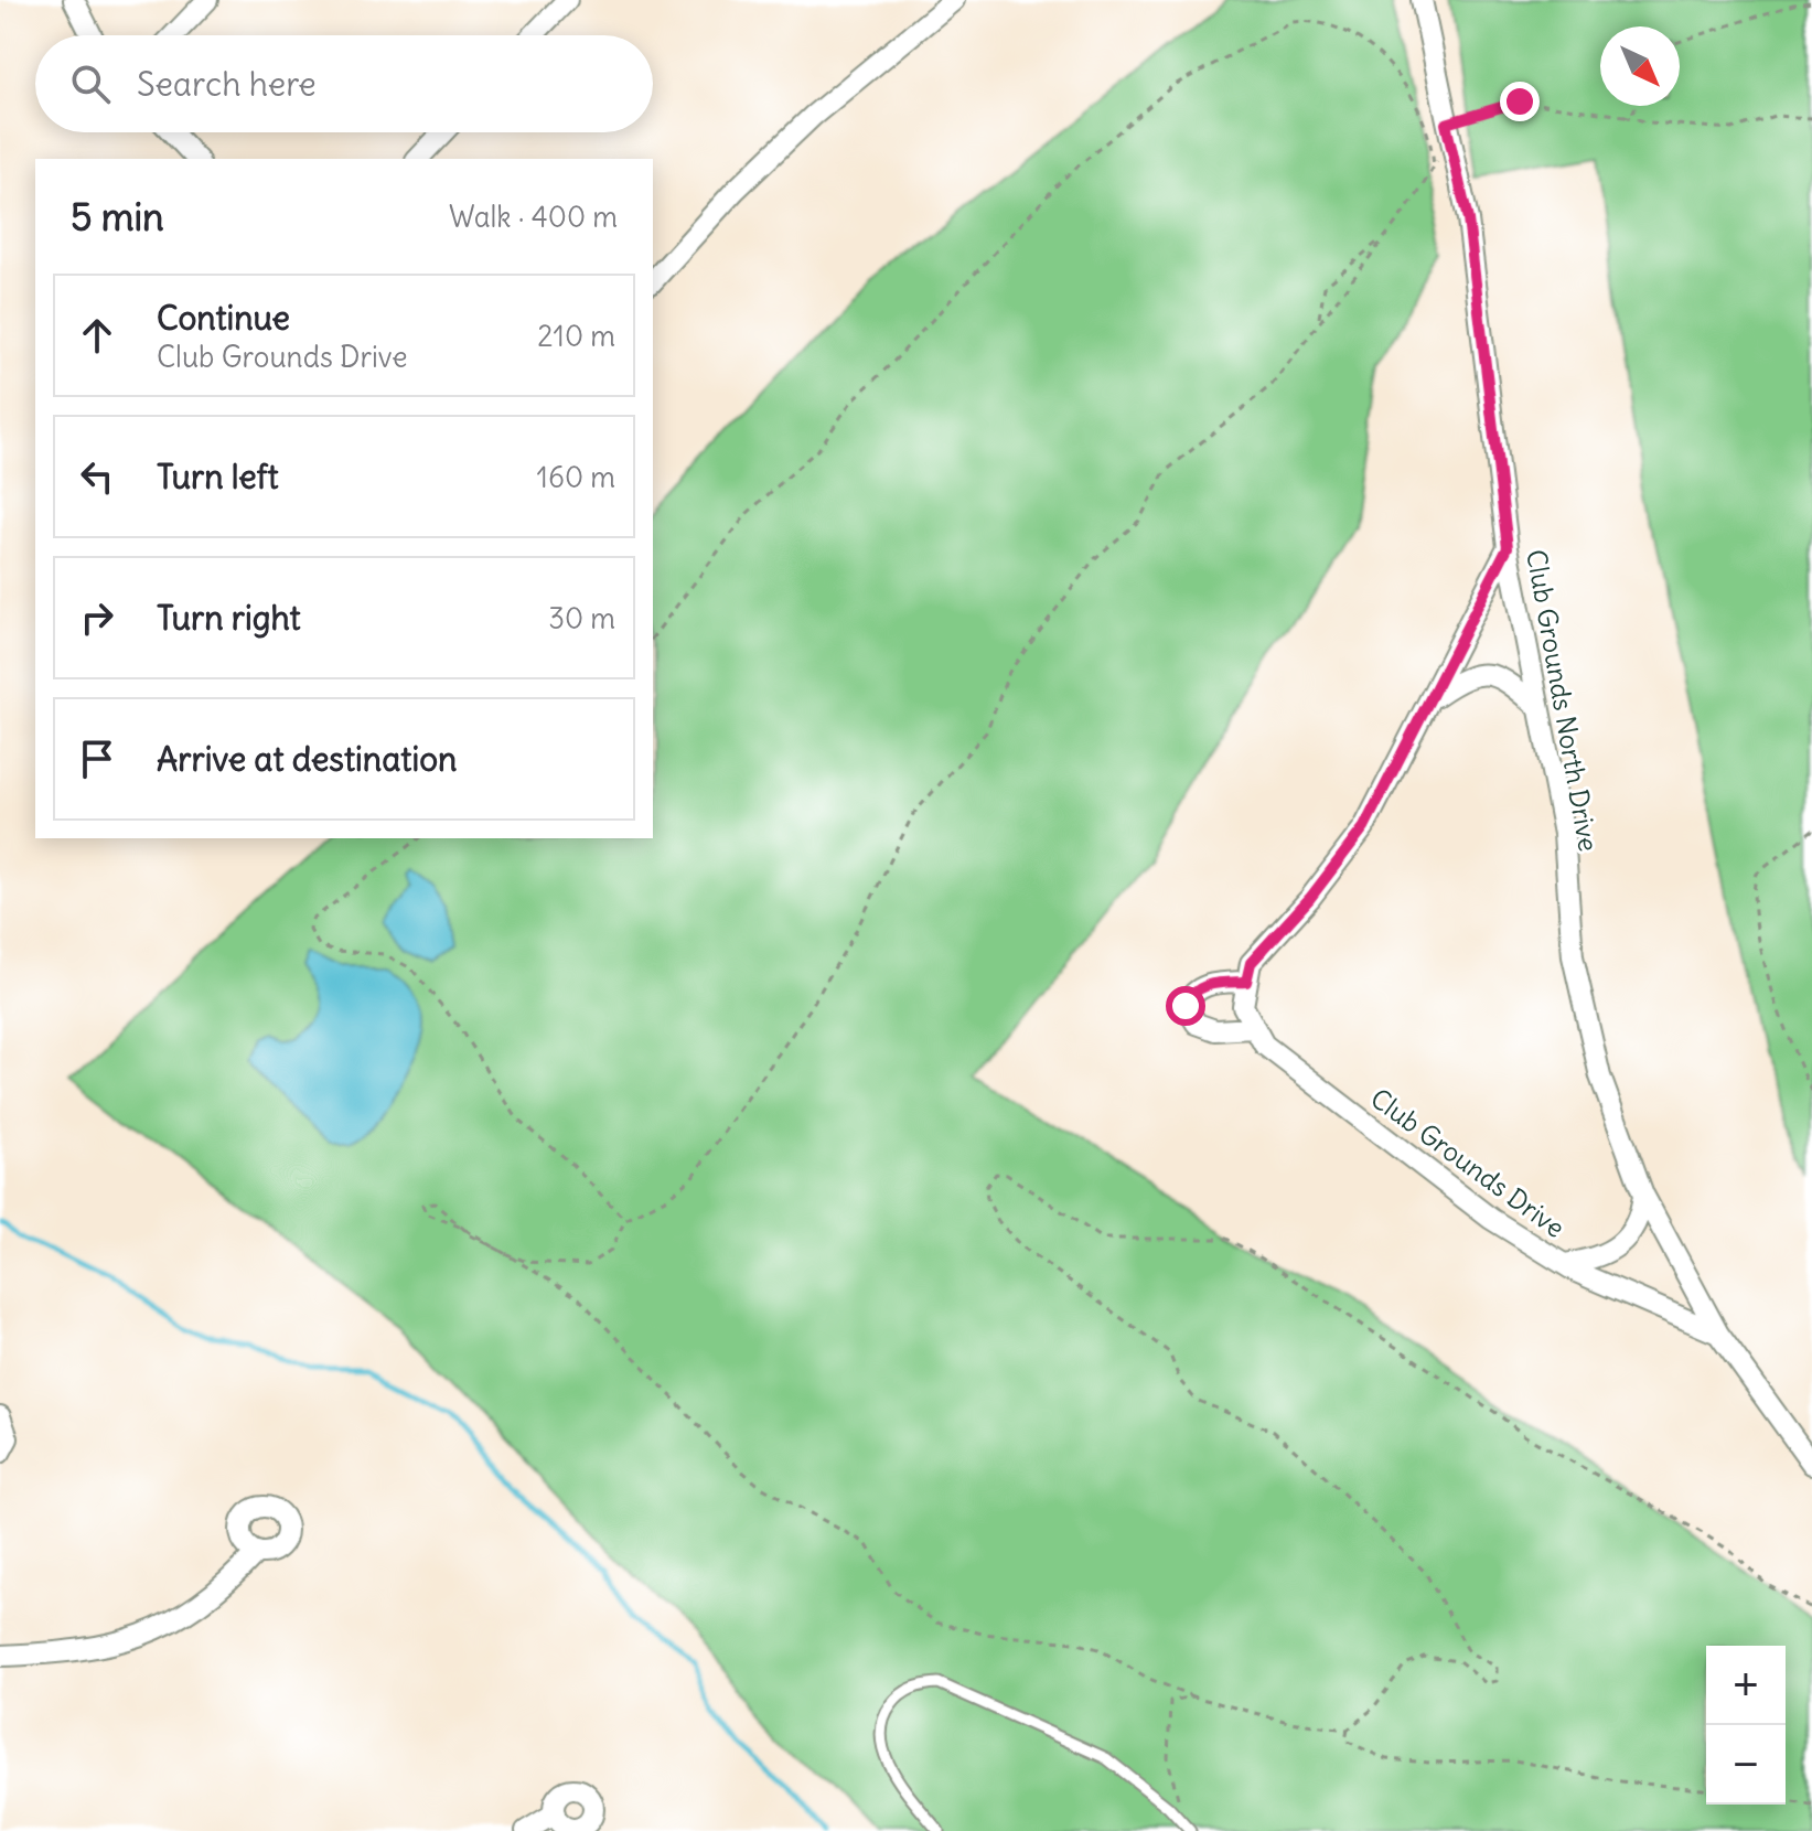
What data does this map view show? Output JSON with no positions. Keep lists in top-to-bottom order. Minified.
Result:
{"streets":{"street":["Club Grounds North Drive","Club Grounds Drive"]},"crossings":[["Club Grounds North Drive","Club Grounds Drive"]],"north":"bottom right","page":{"search":"Search here","heading":["5 min","Walk · 400 m"],"list":[["Continue","Club Grounds Drive","210 m"],["Turn left","160 m"],["Turn right","30 m"],"Arrive at destination"],"map_buttons":["+","−"]}}
